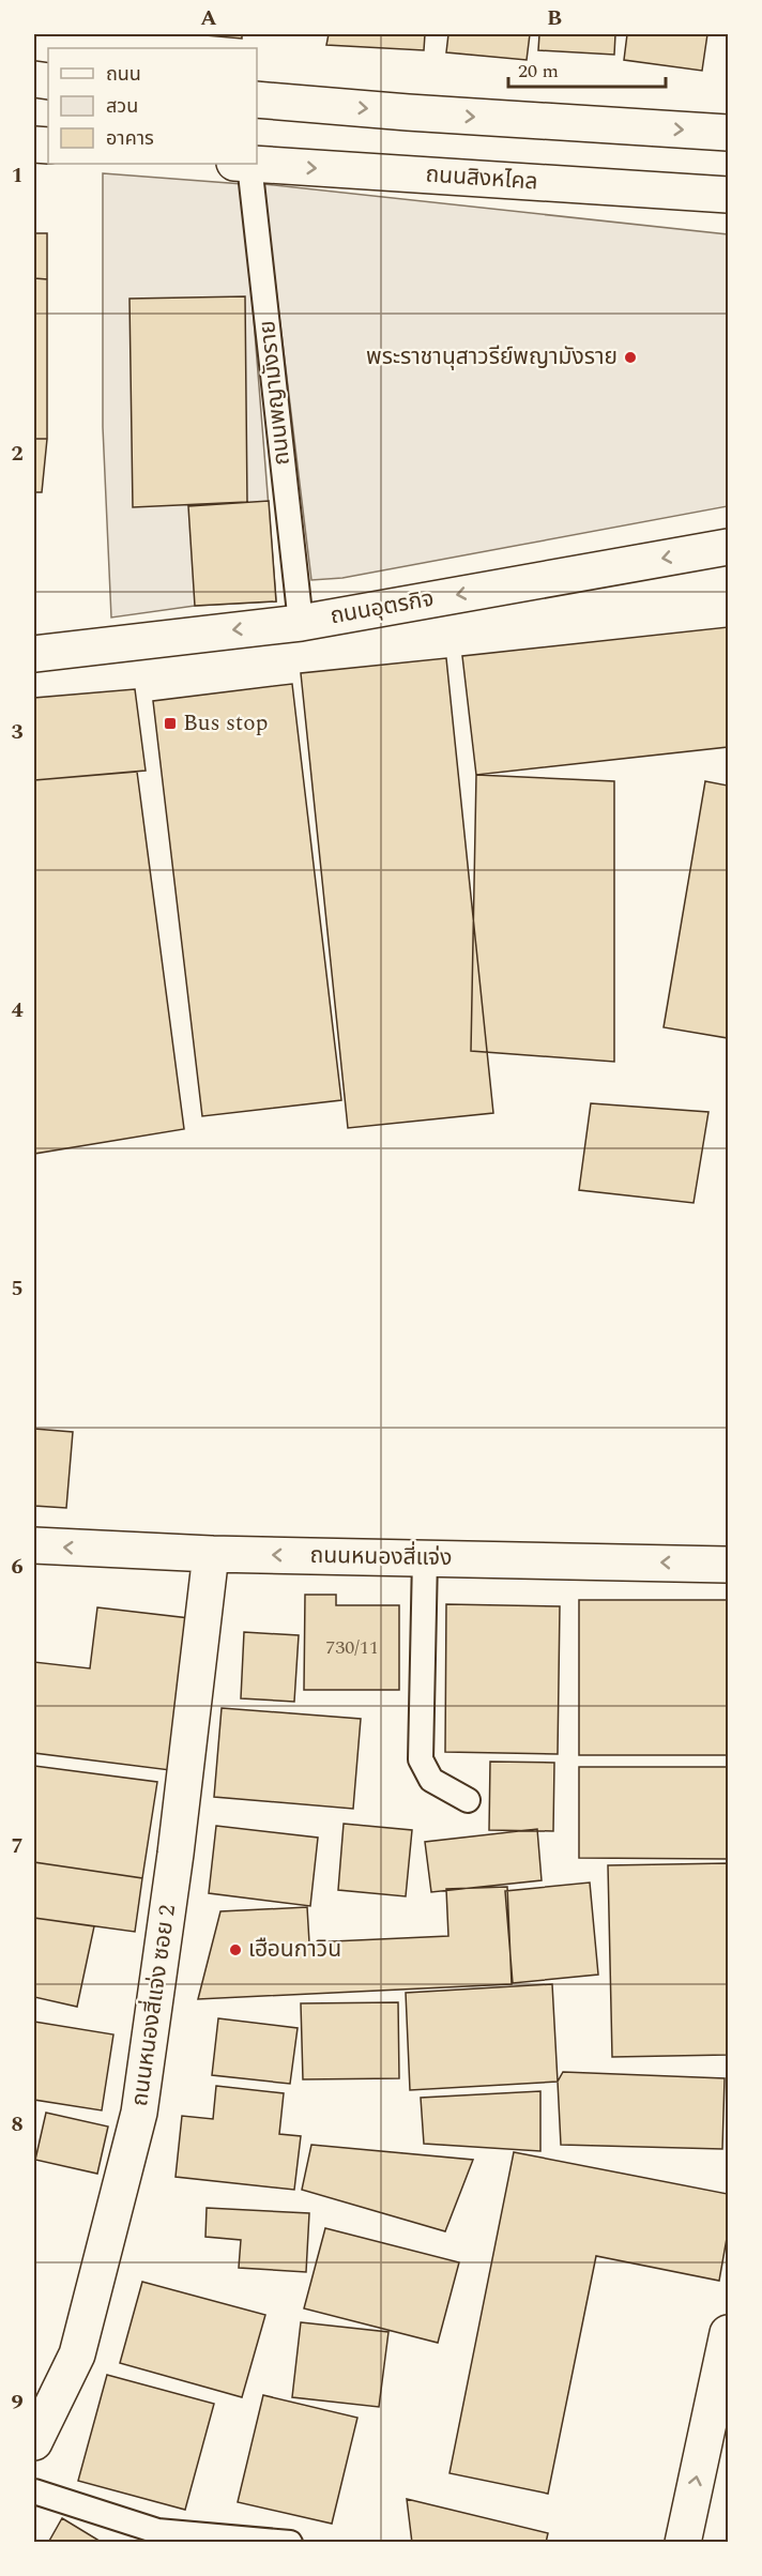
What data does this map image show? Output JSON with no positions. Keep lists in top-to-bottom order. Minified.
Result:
{"streets":{"main road":["ถนนสิงหไคล","ถนนอุตรกิจ","ถนนหนองสี่แจ่ง","ถนนหนองสี่แจ่ง ซอย 2"],"lane":["ถนนพญามังราย"]},"crossings":[["ถนนพญามังราย","ถนนอุตรกิจ"],["ถนนหนองสี่แจ่ง","ถนนหนองสี่แจ่ง ซอย 2"]],"one_way":["ถนนอุตรกิจ","ถนนหนองสี่แจ่ง"],"places":{"other":["พระราชานุสาวรีย์พญามังราย","เฮือนกาวิน"],"transit":["Bus stop"]},"house_numbers":["730/11"],"legend":["ถนน","สวน","อาคาร"],"scale_bar":"20 m","grid":{"columns":["A","B"],"rows":["1","2","3","4","5","6","7","8","9"]}}
